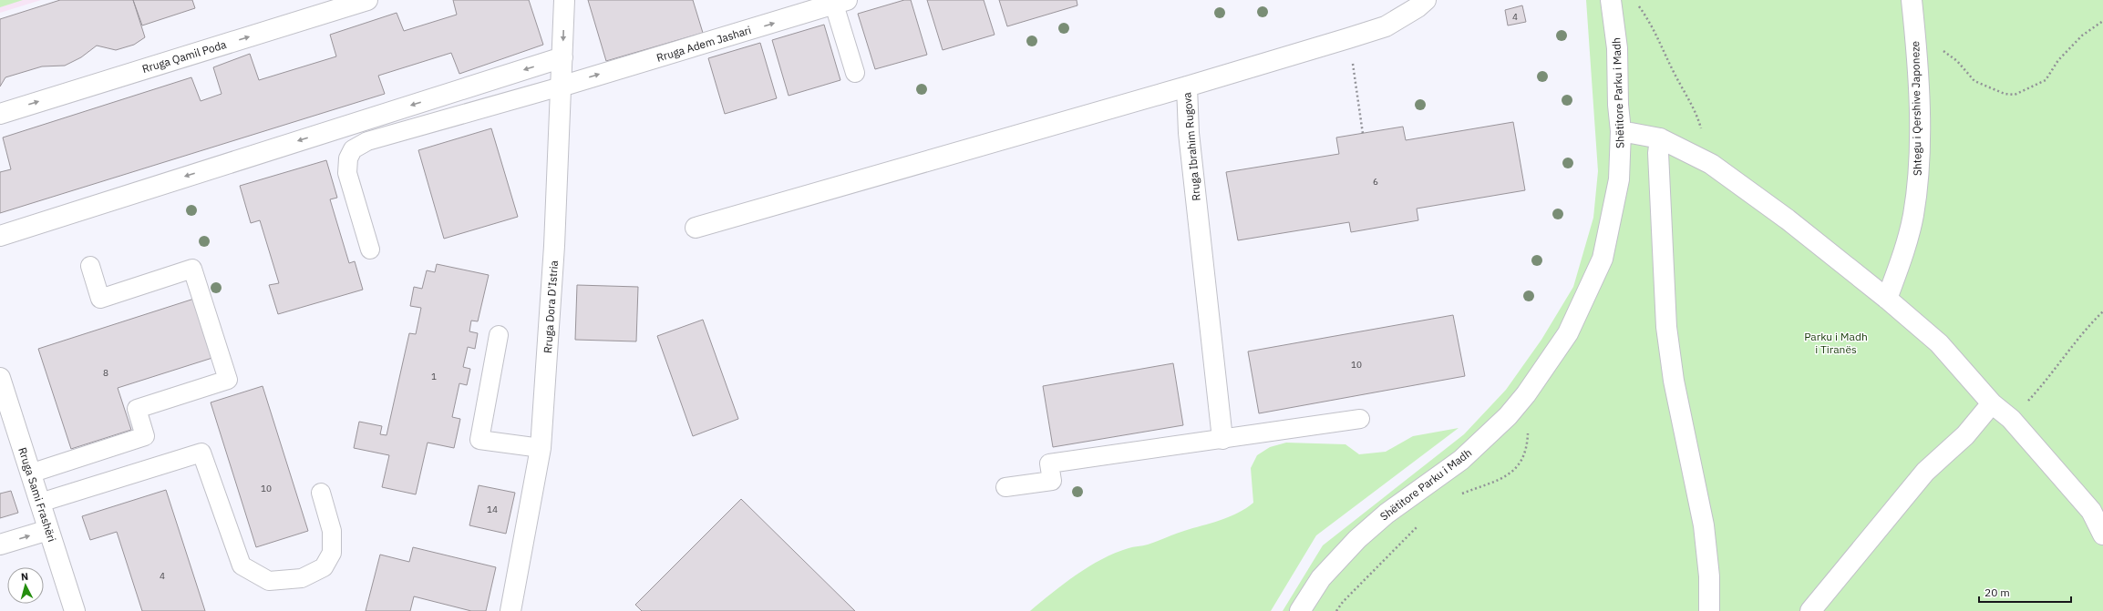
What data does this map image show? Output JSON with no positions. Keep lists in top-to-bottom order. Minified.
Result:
{"streets":{"street":["Rruga Adem Jashari","Rruga Qamil Poda","Shëtitore Parku i Madh","Shtegu i Qershive Japoneze","Rruga Ibrahim Rugova","Rruga Dora D'Istria","Rruga Sami Frashëri"]},"crossings":[["Rruga Adem Jashari","Rruga Dora D'Istria"]],"parks":["Parku i Madh i Tiranës"],"house_numbers":["4","6","10","8","1","10","14","4"],"scale_bar":"20 m","north":"top"}
